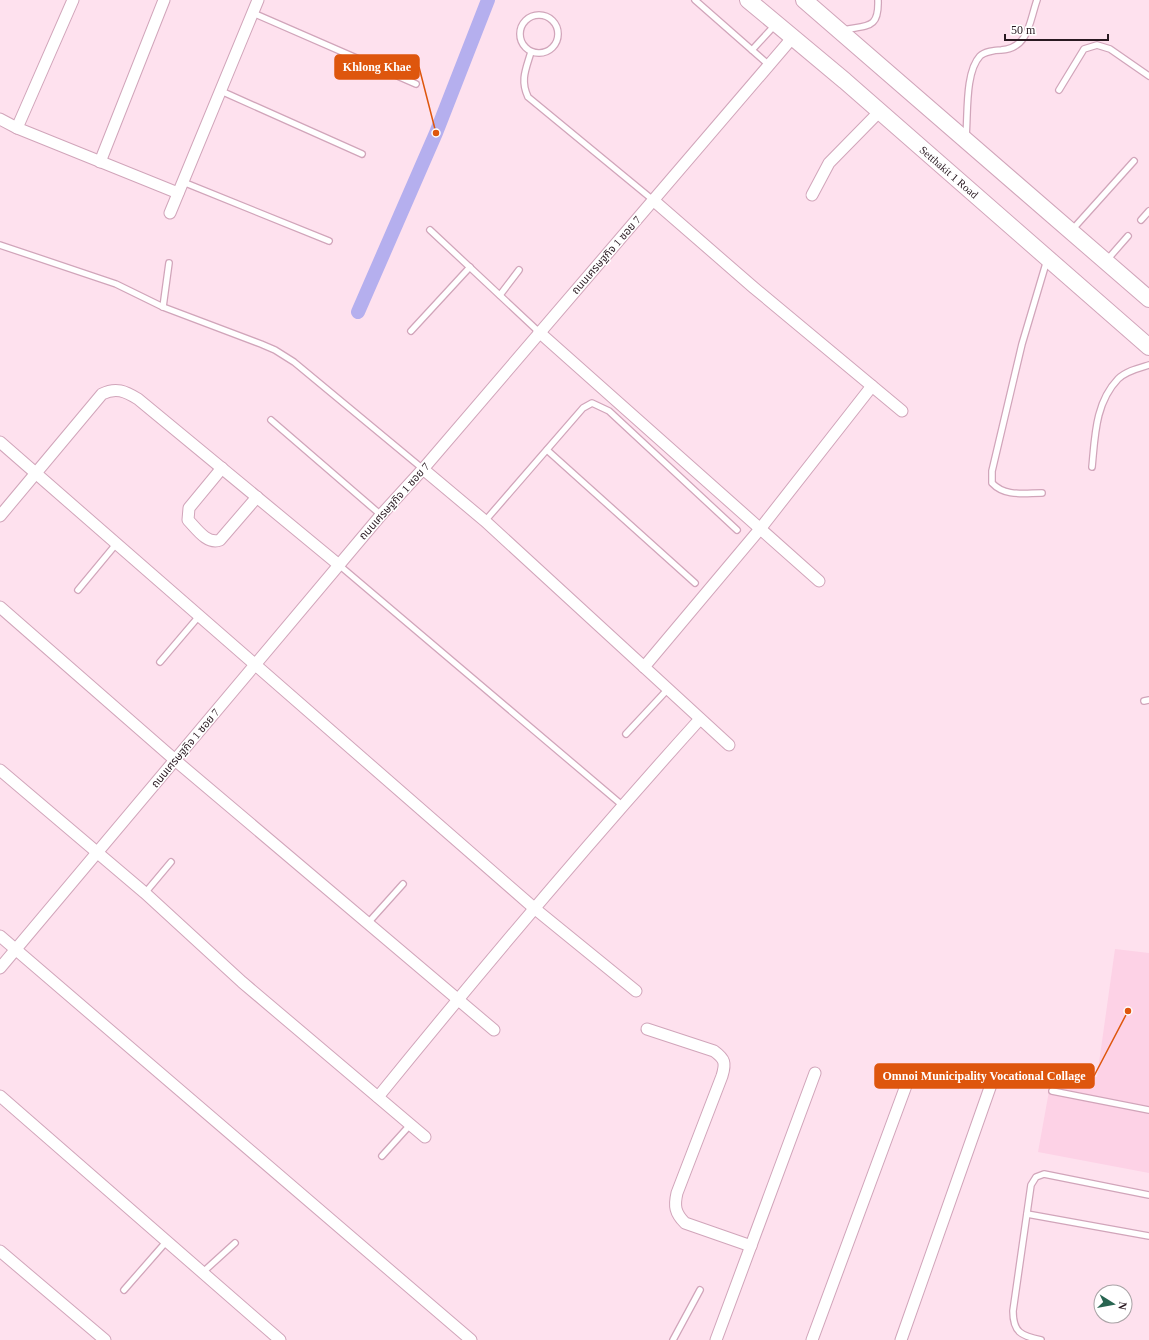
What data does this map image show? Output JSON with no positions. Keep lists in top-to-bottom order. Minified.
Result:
{"streets":{"main road":["Setthakit 1 Road"],"street":["ถนนเศรษฐกิจ 1 ซอย 7"]},"crossings":[["Setthakit 1 Road","ถนนเศรษฐกิจ 1 ซอย 7"]],"places":["Khlong Khae","Omnoi Municipality Vocational Collage"],"scale_bar":"50 m","north":"right"}
